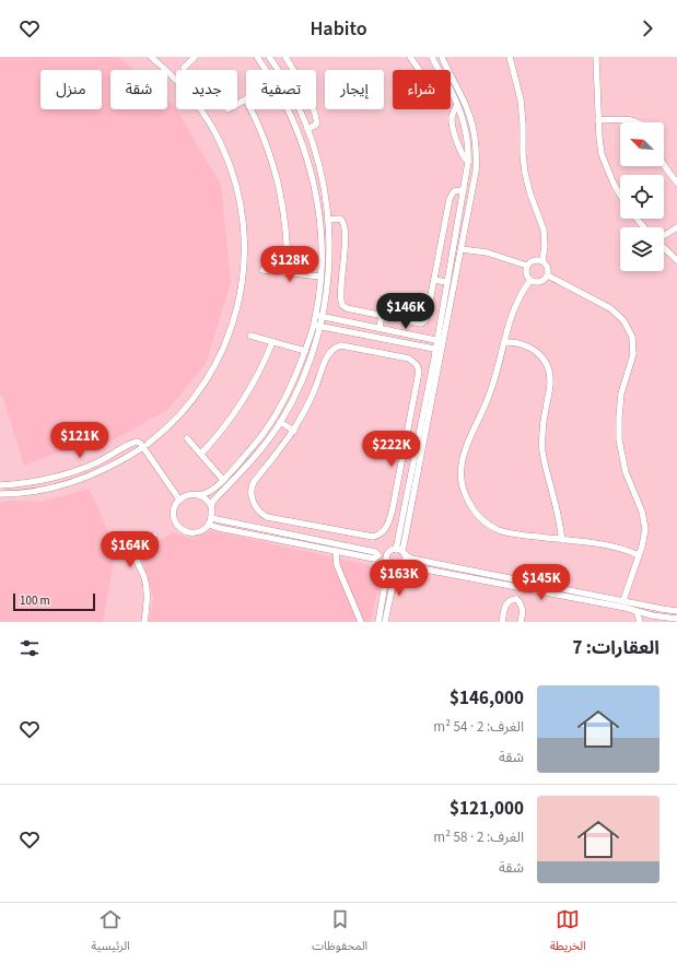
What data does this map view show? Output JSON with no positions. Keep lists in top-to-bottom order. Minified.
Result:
{"scale_bar":"100 m","north":"top left","page":{"header":"Habito","chip":["شراء","إيجار","تصفية","جديد","شقة","منزل"],"price":["$128K","$146K","$121K","$222K","$164K","$163K","$145K"],"scale":"100 m","heading":"العقارات: 7","list":[{"name":"$146,000","note":"الغرف: 2 · 54 m² · شقة"},{"name":"$121,000","note":"الغرف: 2 · 58 m² · شقة"}],"tabs":["الخريطة","المحفوظات","الرئيسية"]}}
